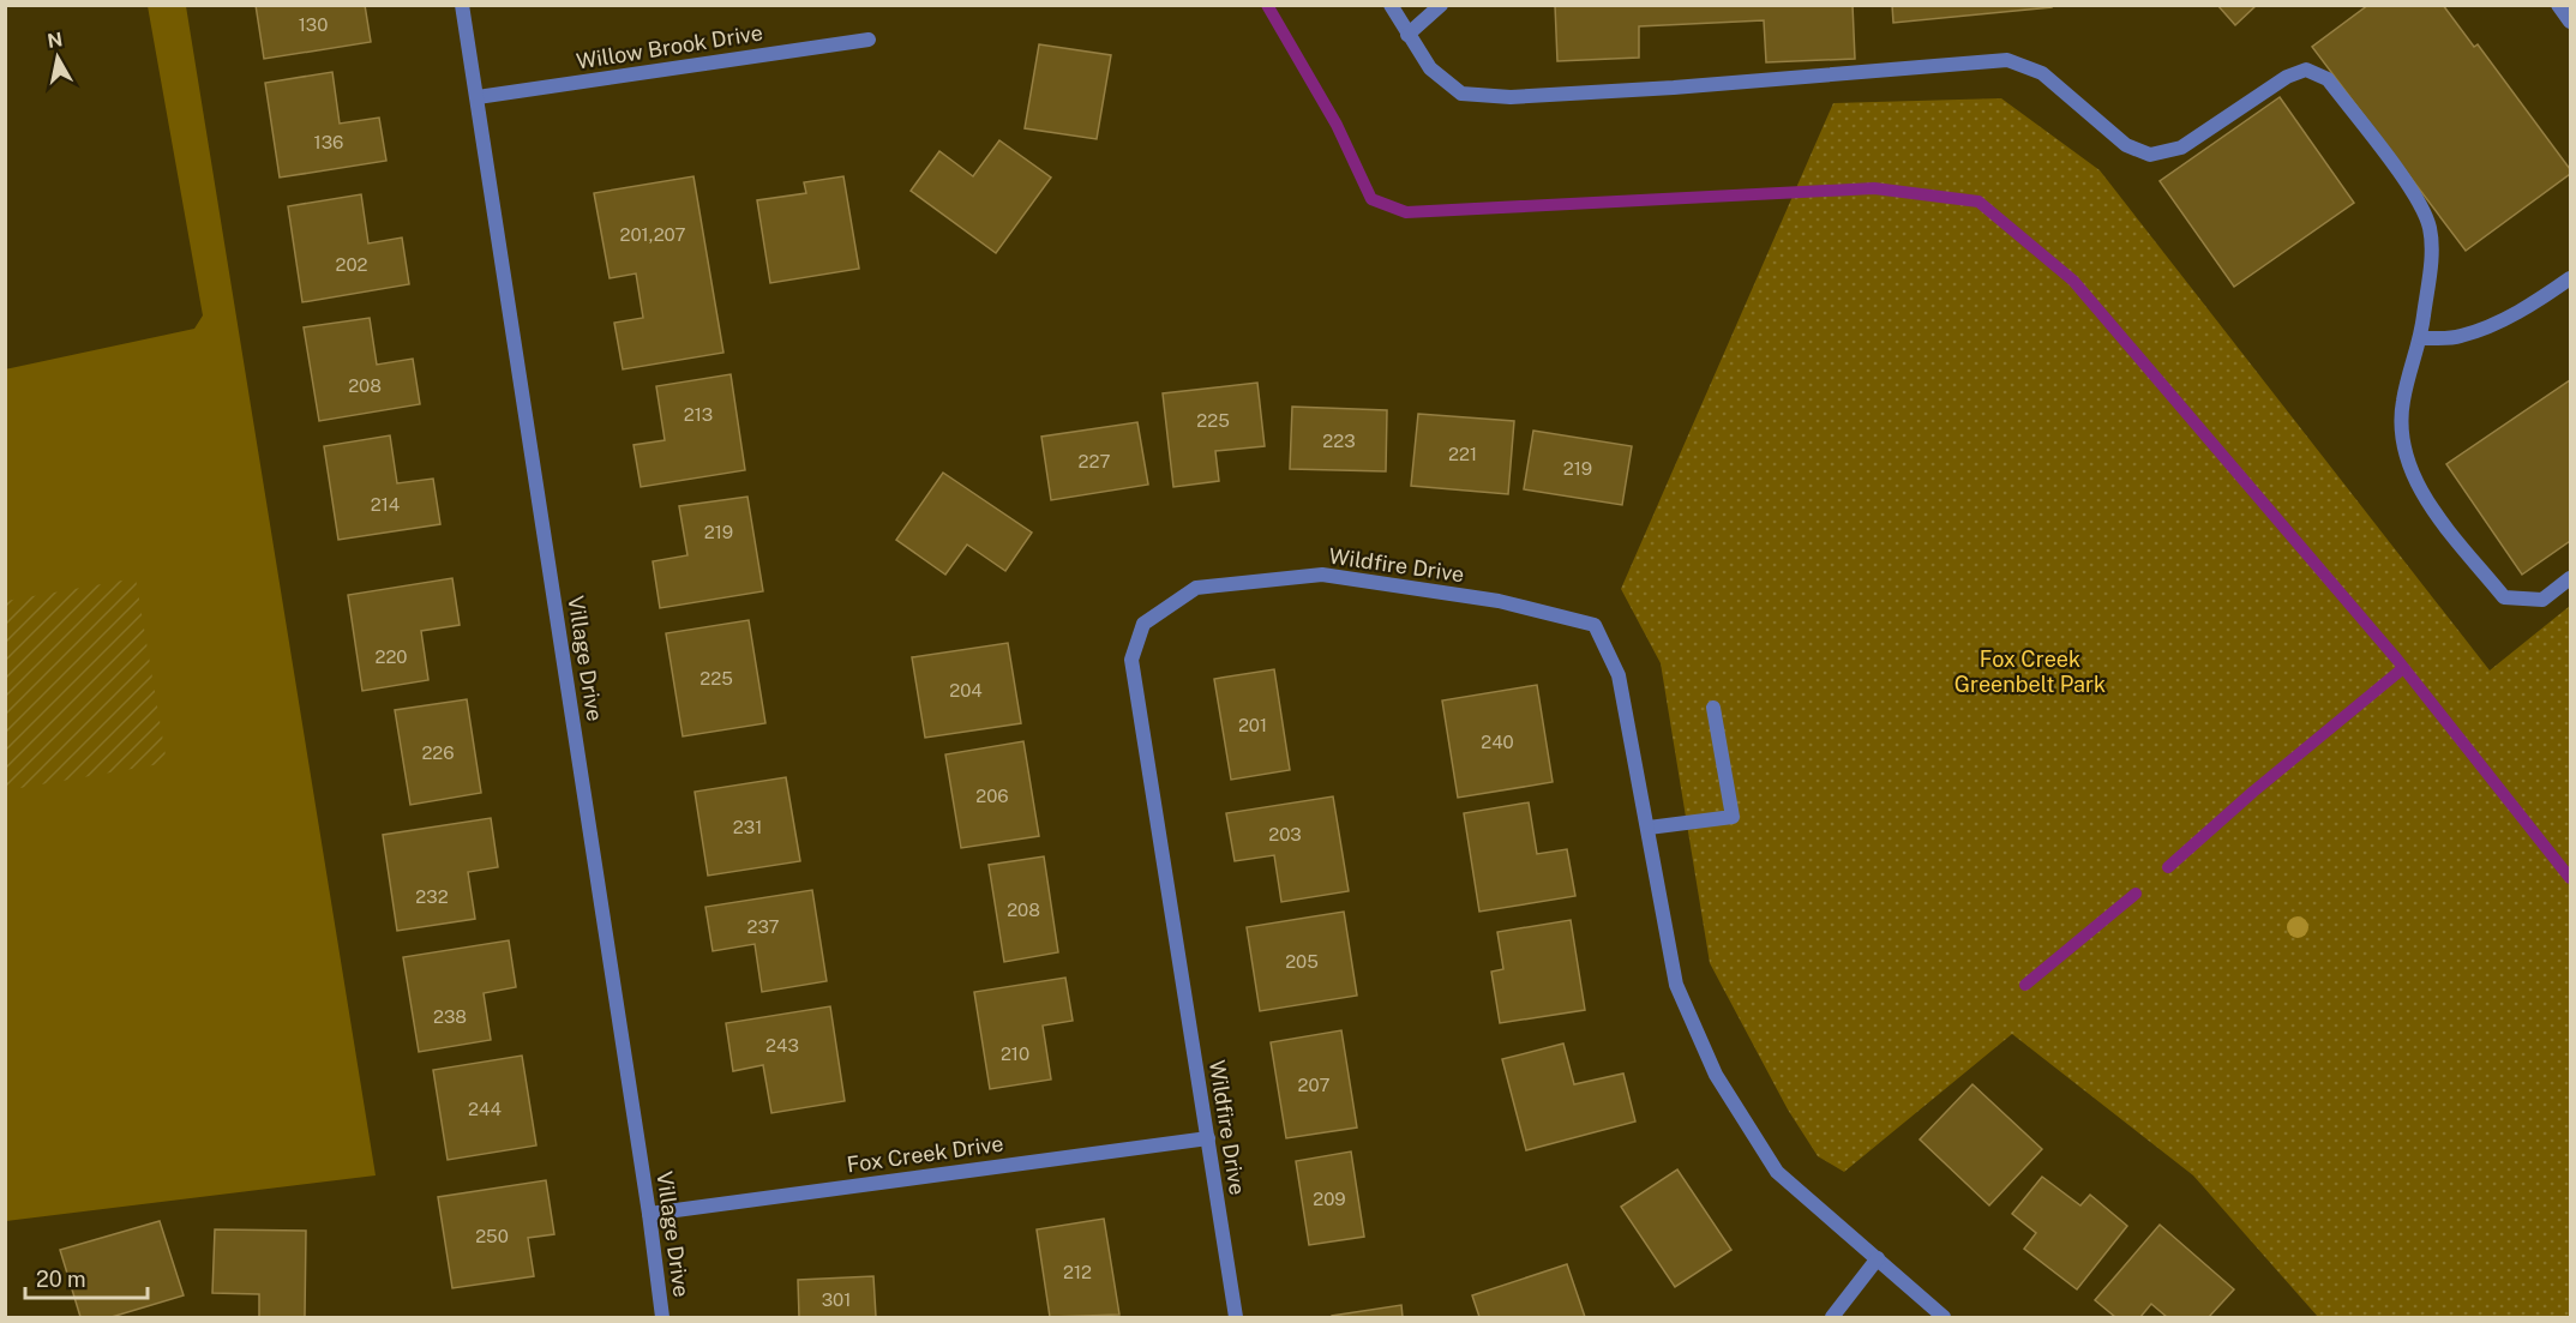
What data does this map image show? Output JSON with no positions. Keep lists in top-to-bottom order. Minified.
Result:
{"streets":{"street":["Willow Brook Drive","Wildfire Drive","Village Drive","Fox Creek Drive"]},"crossings":[["Willow Brook Drive","Village Drive"],["Wildfire Drive","Fox Creek Drive"],["Village Drive","Fox Creek Drive"]],"parks":["Fox Creek Greenbelt Park"],"house_numbers":["130","136","201,207","202","208","213","225","223","221","227","219","214","219","220","225","204","201","240","226","206","231","203","232","208","237","205","238","243","210","207","244","209","250","212","301"],"scale_bar":"20 m","north":"top"}
